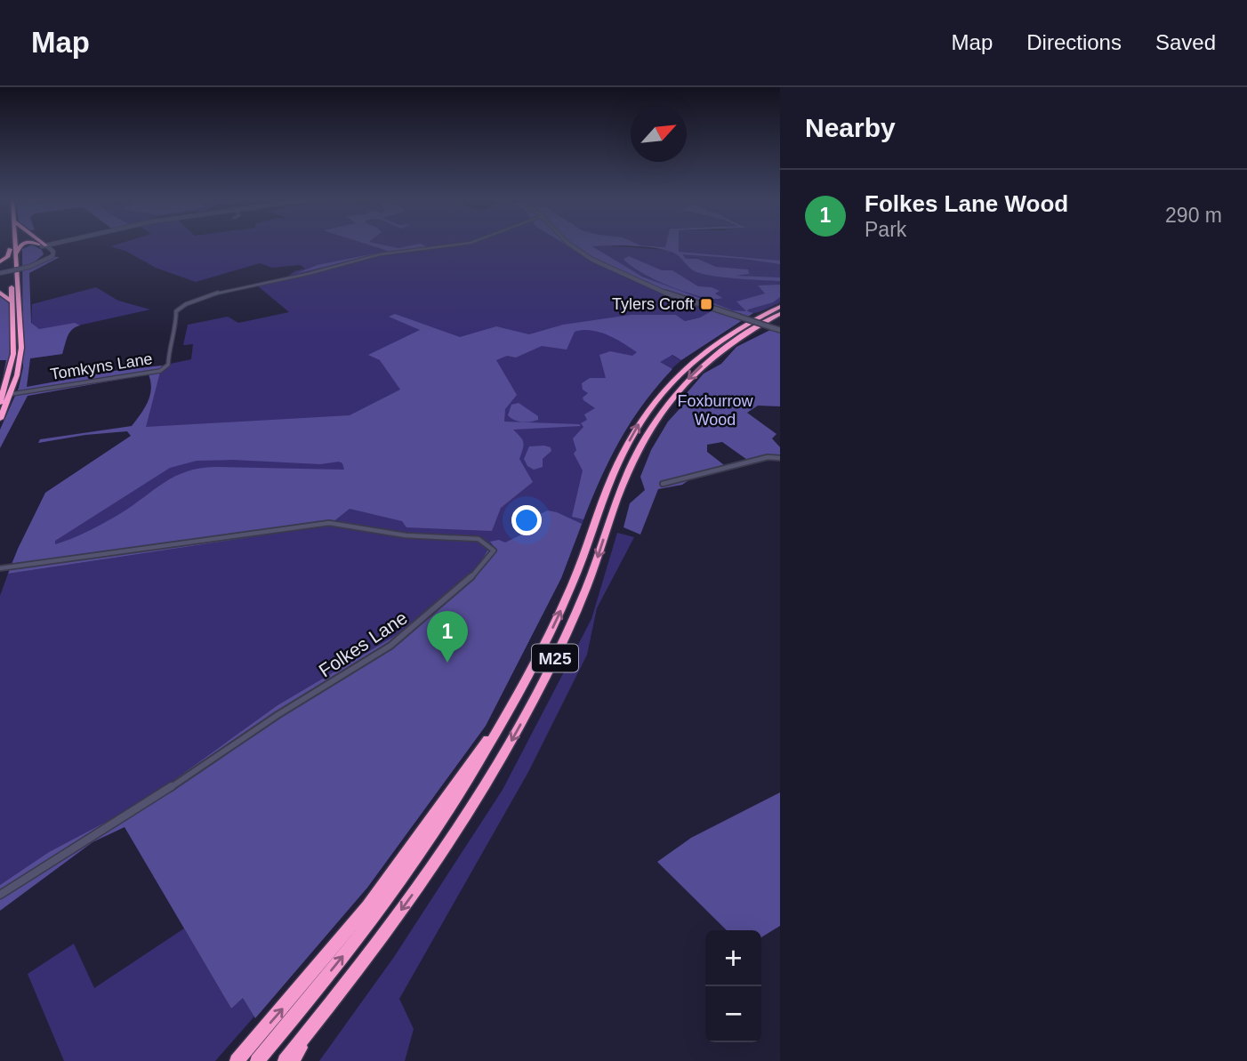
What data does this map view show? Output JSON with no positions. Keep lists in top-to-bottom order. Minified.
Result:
{"streets":{"highway":["M25"],"street":["Tomkyns Lane","Folkes Lane"]},"parks":["Foxburrow Wood"],"places":{"transit":["Tylers Croft"]},"north":"top right","page":{"header":"Map","nav":["Map","Directions","Saved"],"heading":"Nearby","list":[{"mark":"1","name":"Folkes Lane Wood","note":"Park","value":"290 m"}],"pins":"1","map_buttons":["+","−"]}}
